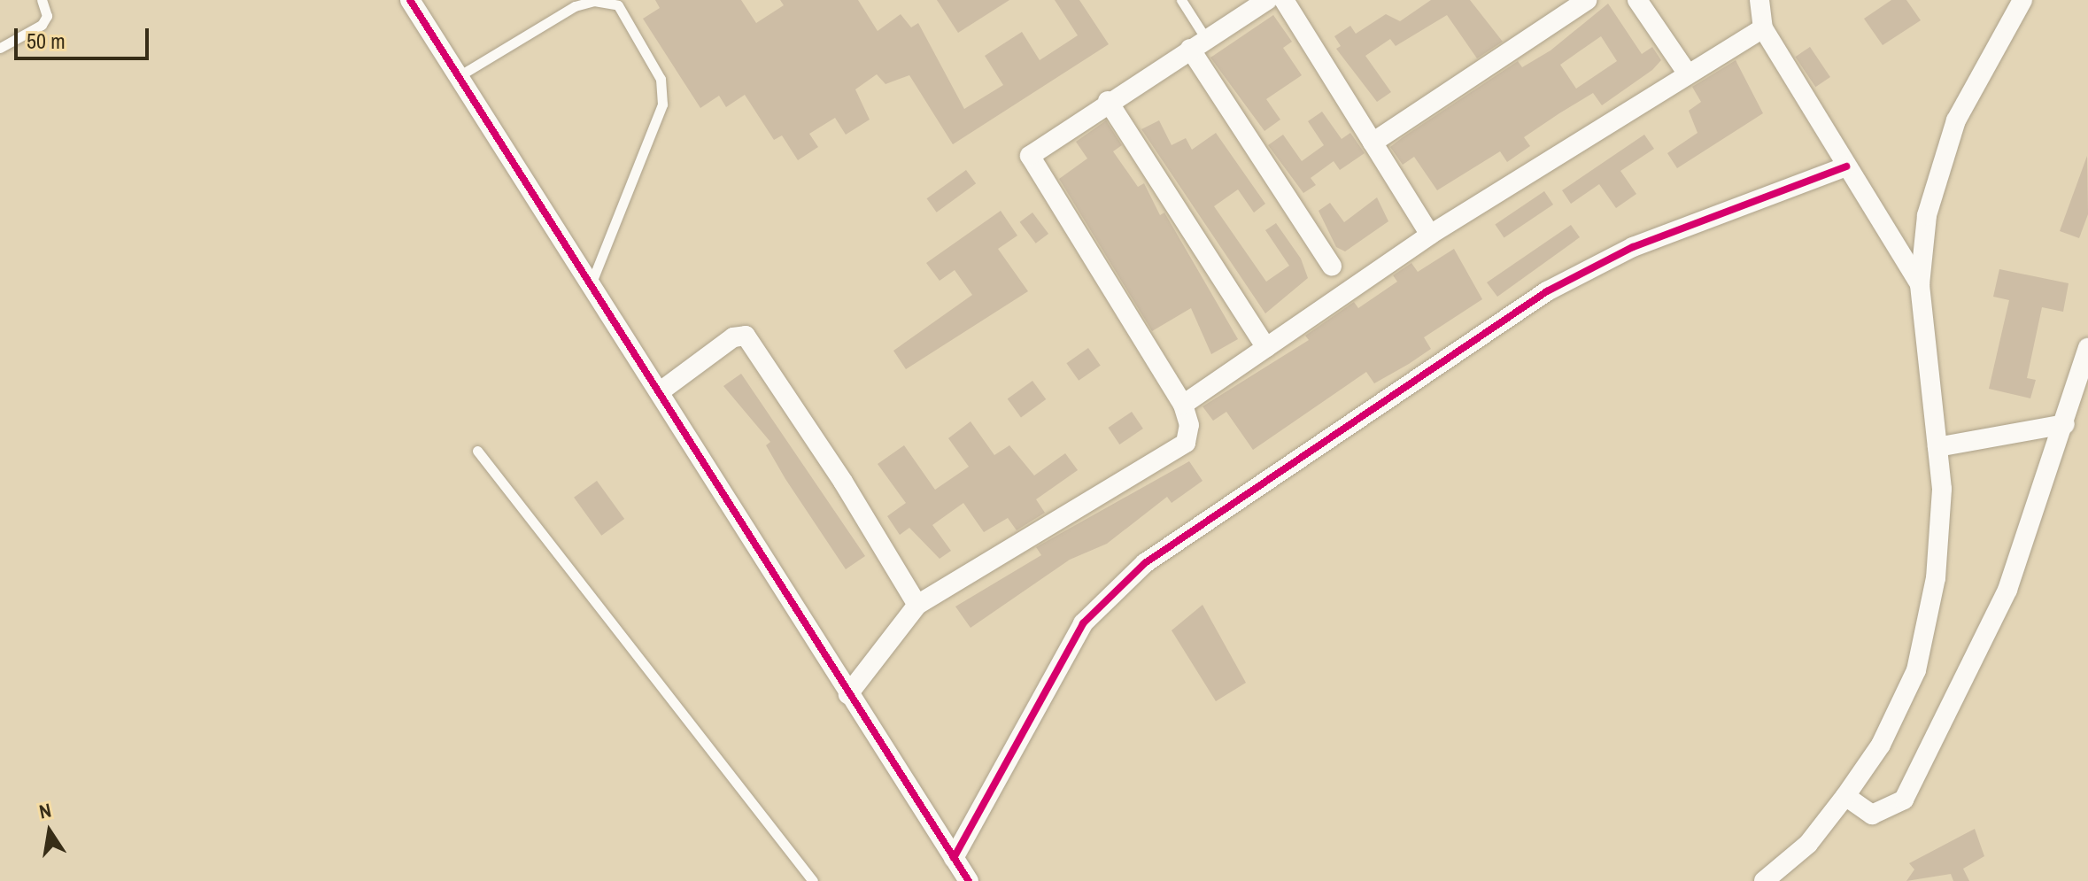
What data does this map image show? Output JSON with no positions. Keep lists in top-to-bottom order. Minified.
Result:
{"scale_bar":"50 m","north":"top"}
